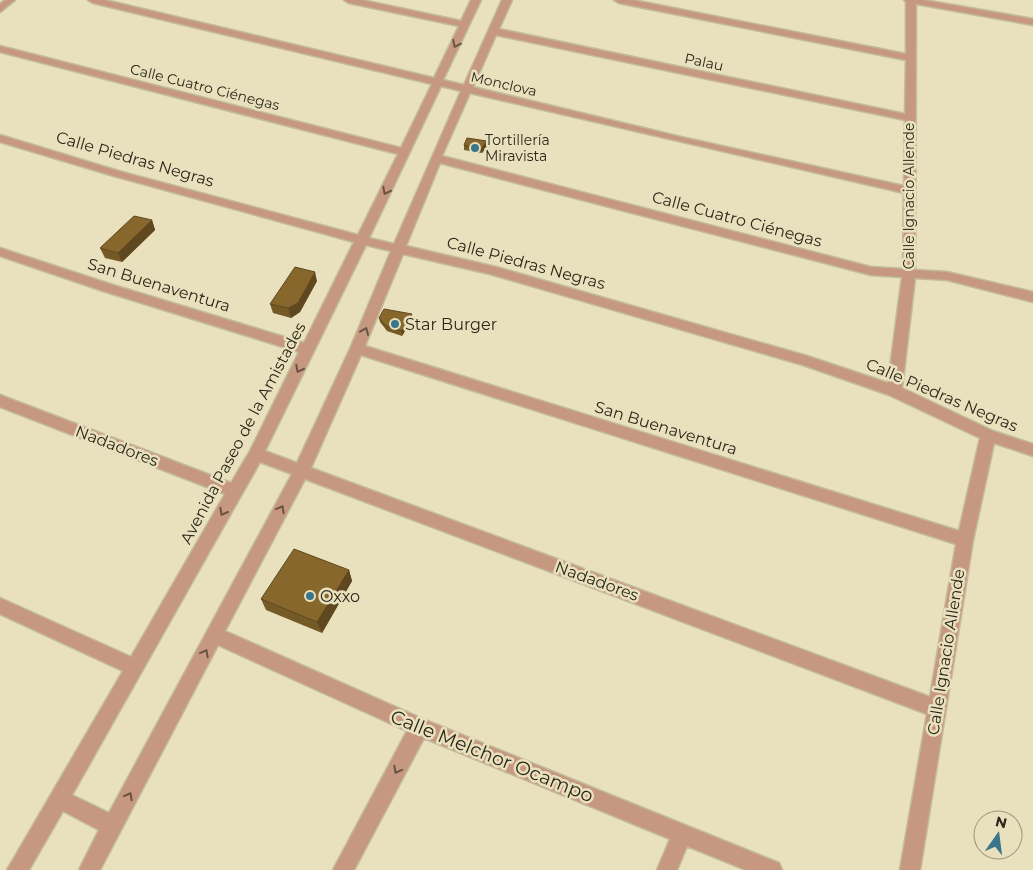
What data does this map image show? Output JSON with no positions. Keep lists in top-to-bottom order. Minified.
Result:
{"streets":{"street":["Palau","Monclova","Calle Cuatro Ciénegas","Calle Piedras Negras","Calle Ignacio Allende","San Buenaventura","Avenida Paseo de la Amistades","Nadadores","Calle Melchor Ocampo"]},"crossings":[["Palau","Calle Ignacio Allende"],["Monclova","Calle Ignacio Allende"],["Monclova","Avenida Paseo de la Amistades"],["Calle Cuatro Ciénegas","Calle Ignacio Allende"],["Calle Cuatro Ciénegas","Avenida Paseo de la Amistades"],["Calle Piedras Negras","Calle Ignacio Allende"],["Calle Piedras Negras","Avenida Paseo de la Amistades"],["Calle Ignacio Allende","San Buenaventura"],["Calle Ignacio Allende","Nadadores"],["San Buenaventura","Avenida Paseo de la Amistades"],["Avenida Paseo de la Amistades","Nadadores"]],"places":["Tortillería Miravista","Star Burger","Oxxo"],"north":"top"}
